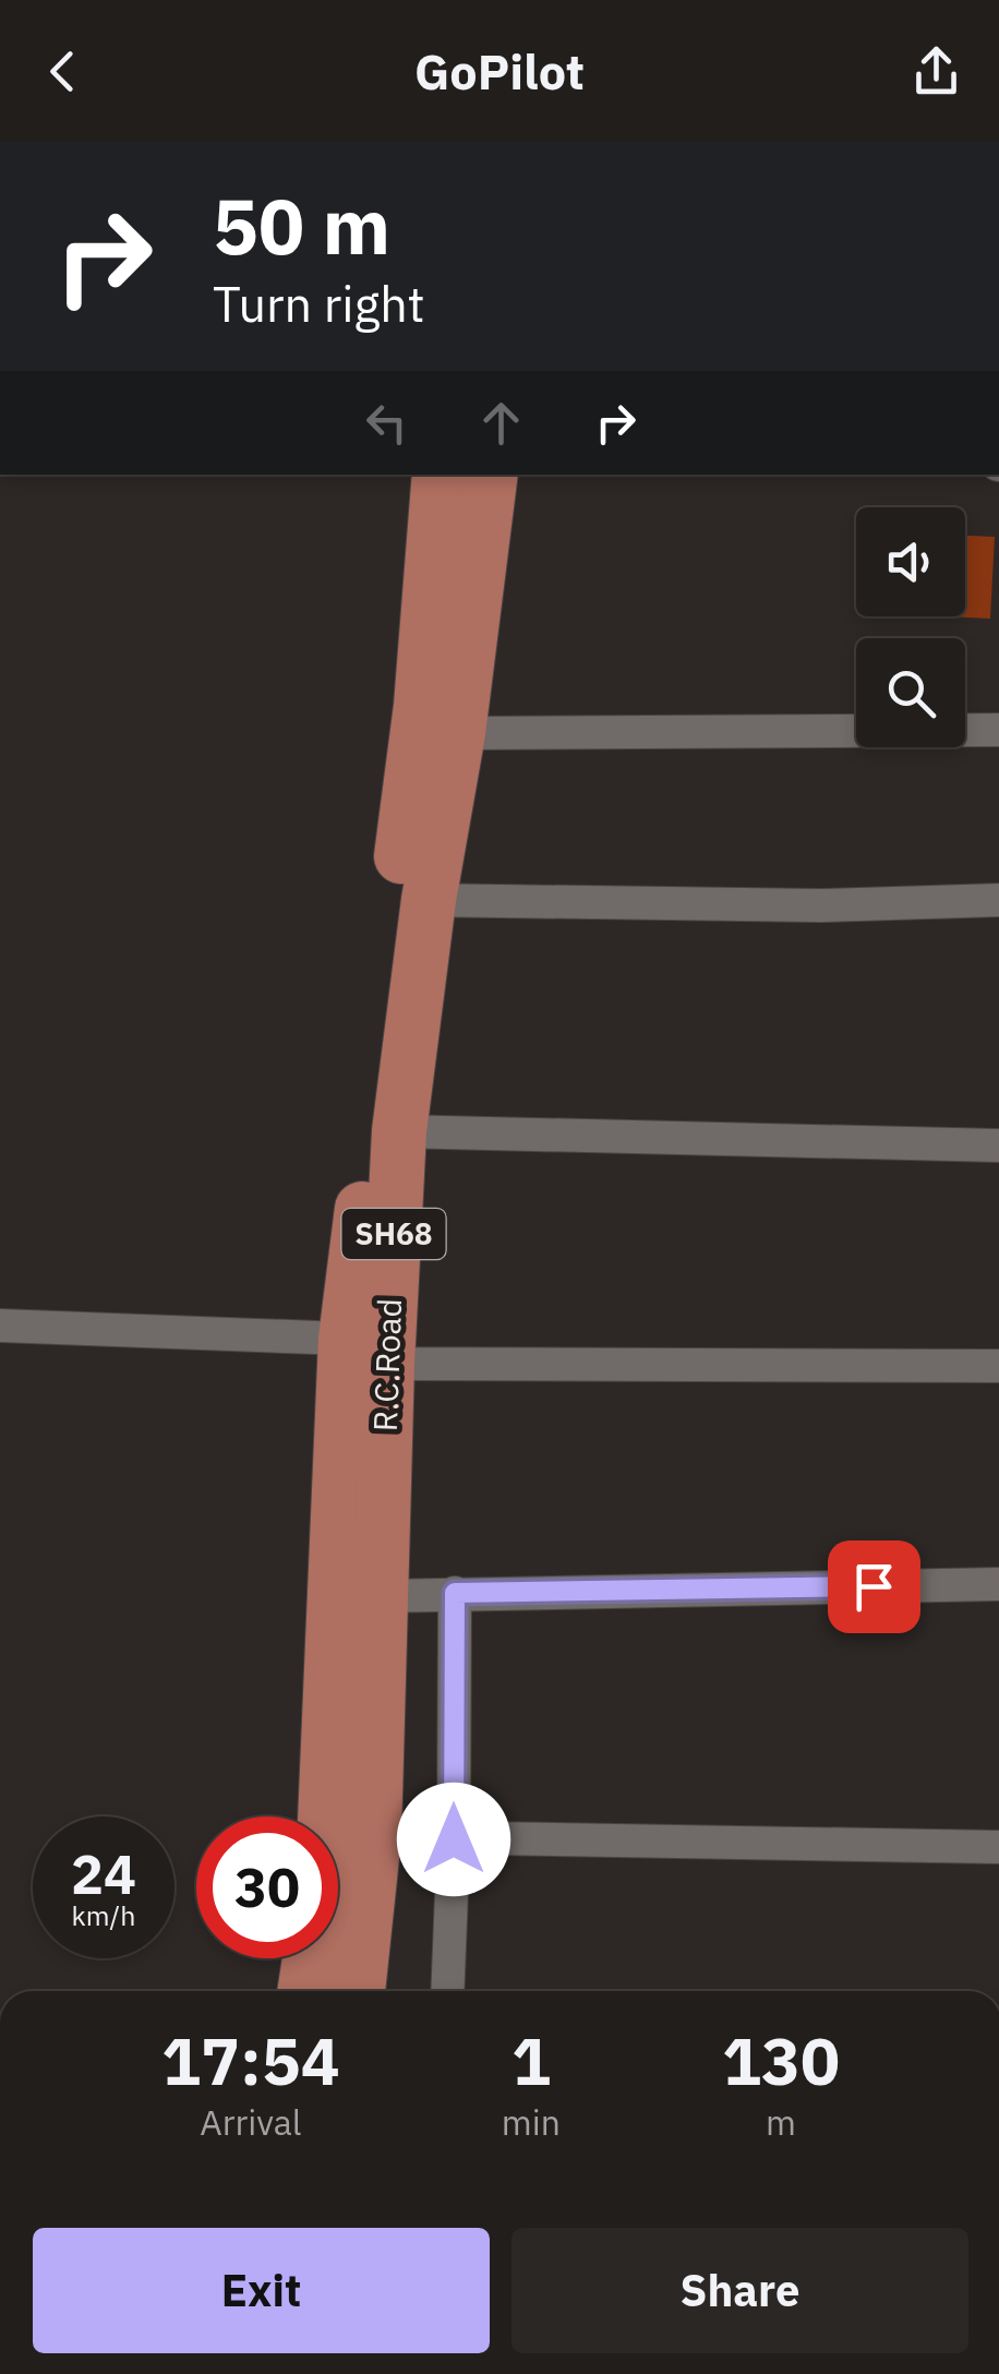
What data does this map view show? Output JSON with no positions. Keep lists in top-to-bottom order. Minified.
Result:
{"streets":{"main road":["SH68","R.C.Road"]},"page":{"header":"GoPilot","turn":["50 m","Turn right"],"speed":"24 km/h","limit":"30","eta":["17:54","Arrival","1","min","130","m"],"buttons":["Exit","Share"]}}
